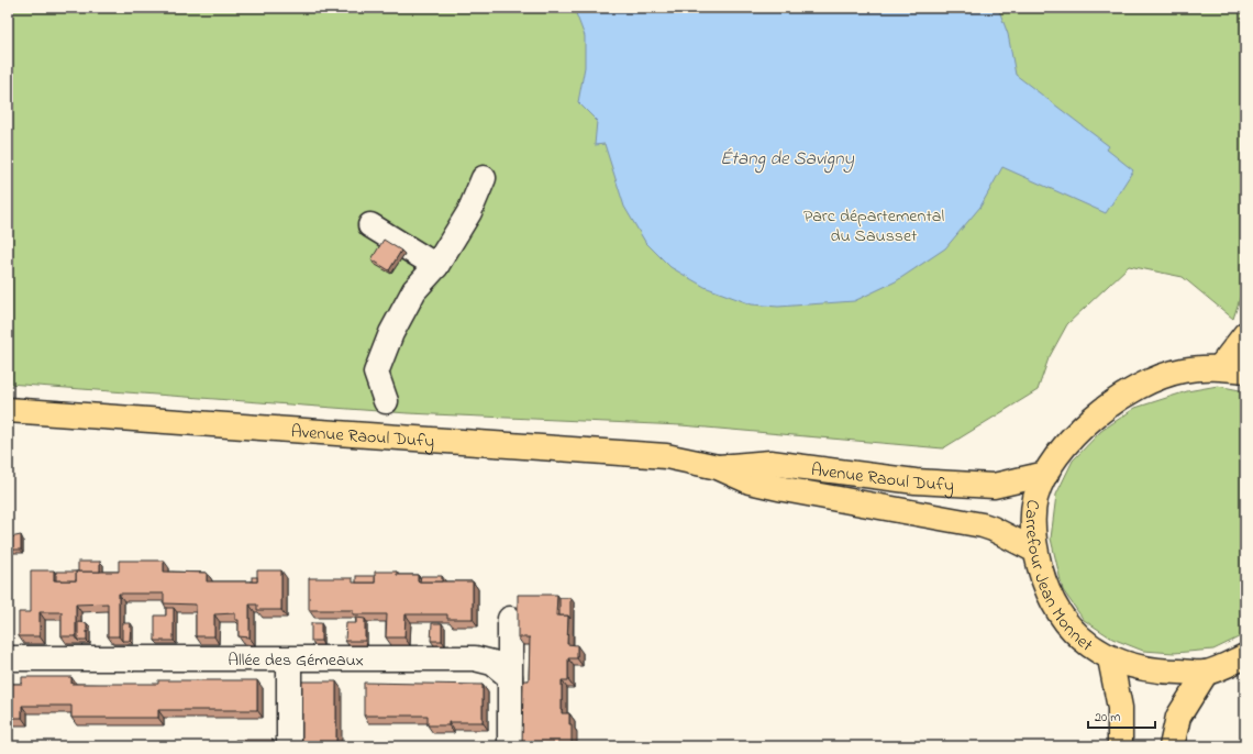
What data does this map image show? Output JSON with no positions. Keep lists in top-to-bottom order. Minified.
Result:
{"streets":{"main road":["Avenue Raoul Dufy","Carrefour Jean Monnet"],"street":["Allée des Gémeaux"]},"crossings":[["Avenue Raoul Dufy","Carrefour Jean Monnet"]],"water":["Étang de Savigny"],"parks":["Parc départemental du Sausset"],"scale_bar":"20 m"}
